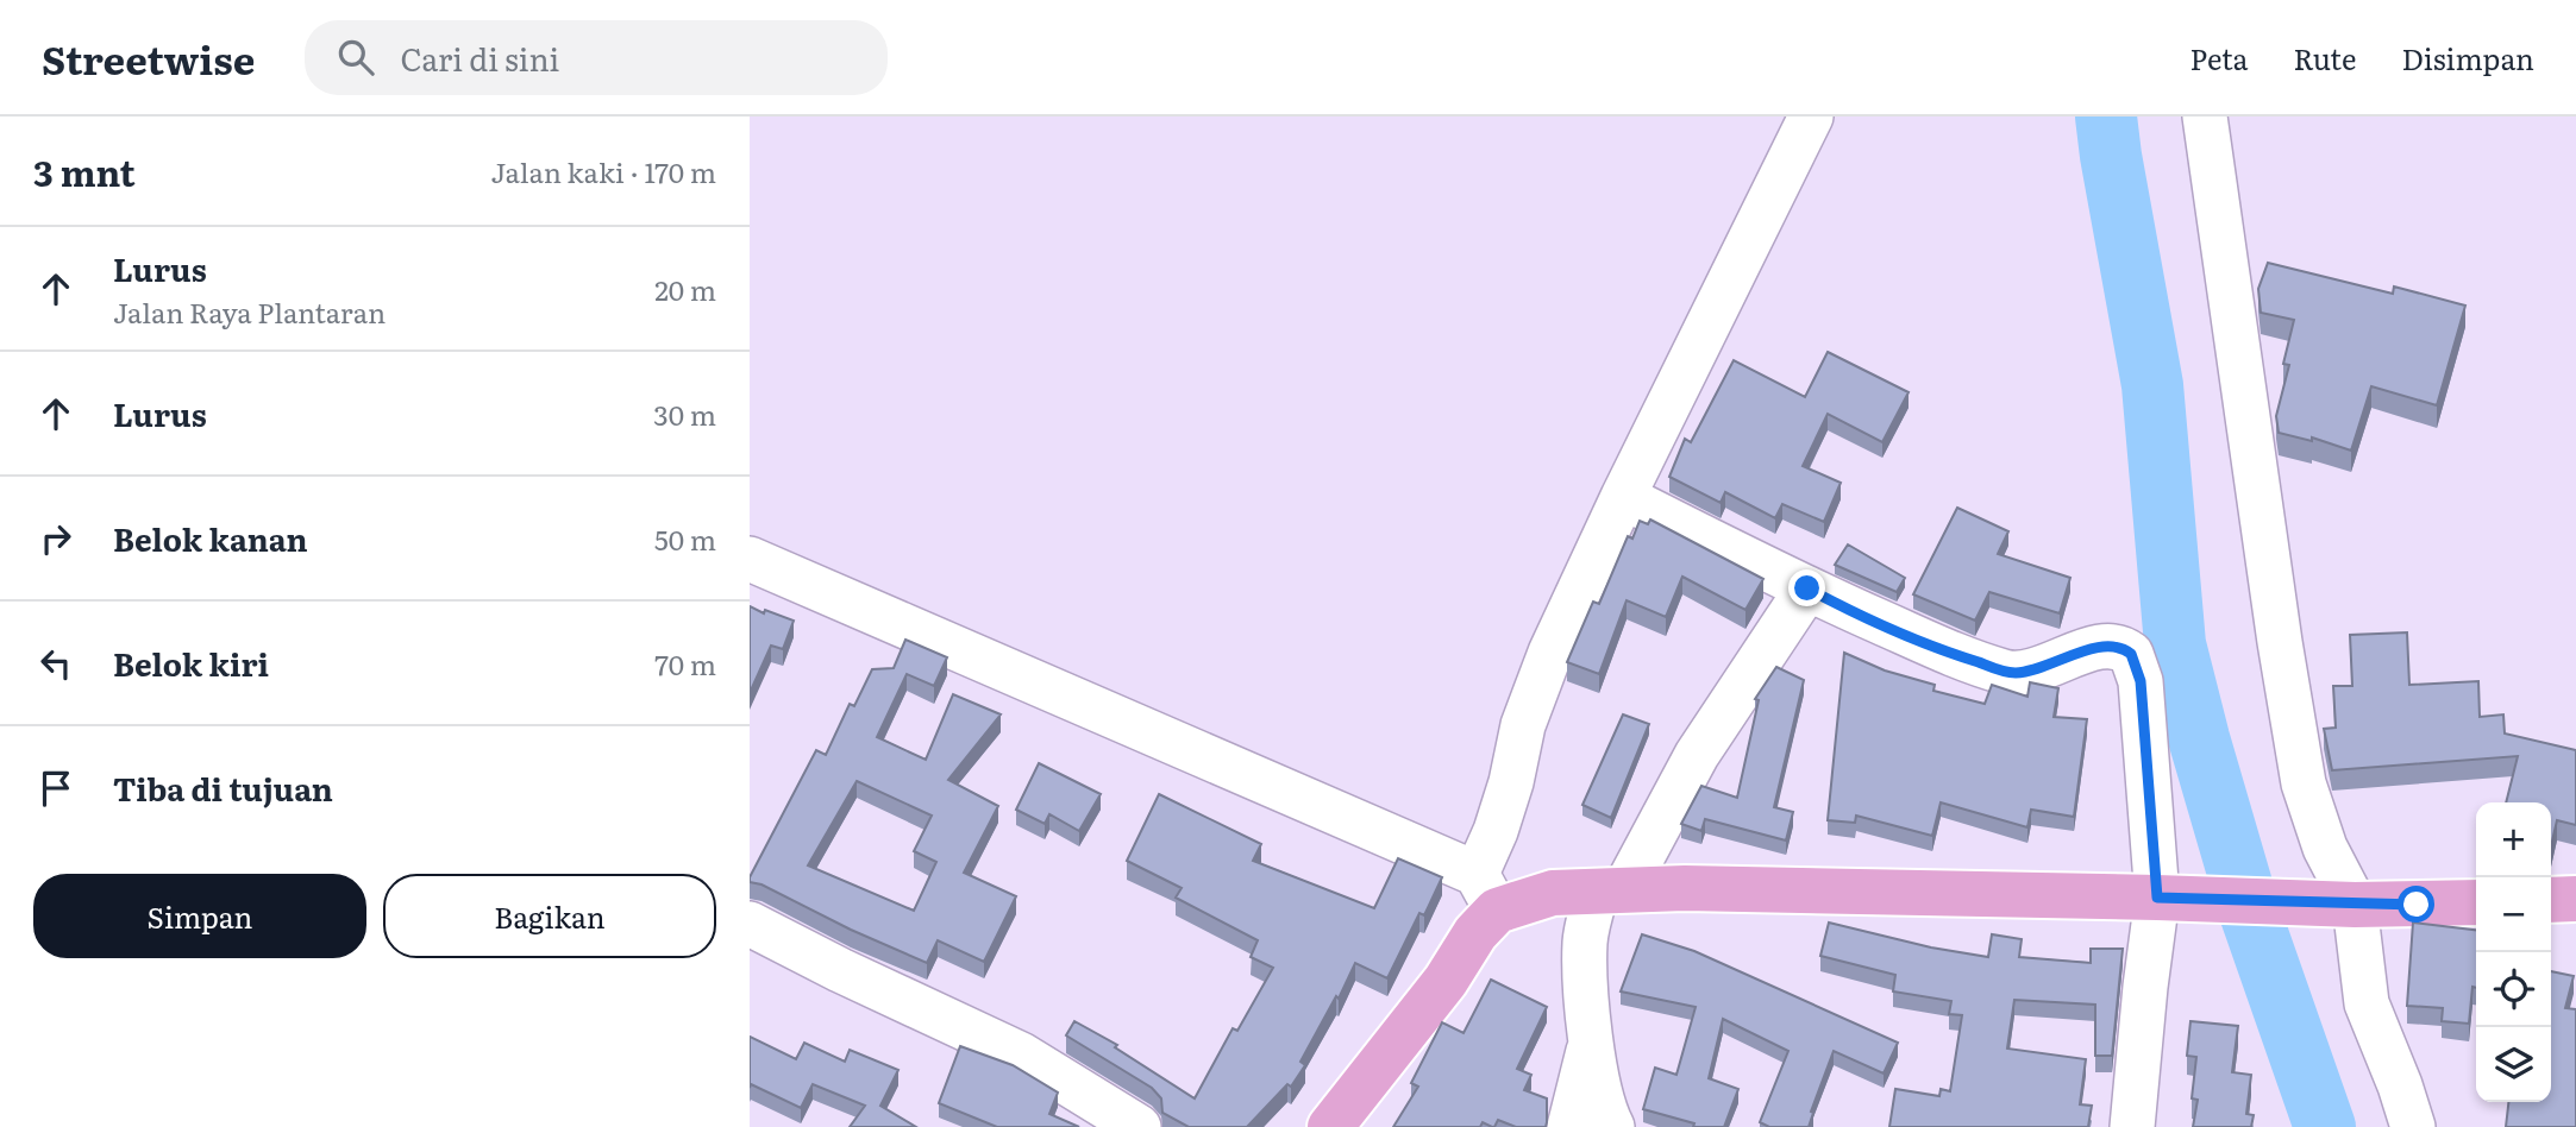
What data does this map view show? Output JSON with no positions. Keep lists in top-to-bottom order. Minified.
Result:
{"page":{"header":"Streetwise","search":"Cari di sini","nav":["Peta","Rute","Disimpan"],"heading":["3 mnt","Jalan kaki · 170 m"],"list":[["Lurus","Jalan Raya Plantaran","20 m"],["Lurus","30 m"],["Belok kanan","50 m"],["Belok kiri","70 m"],"Tiba di tujuan"],"map_buttons":["+","−"],"buttons":["Simpan","Bagikan"]}}
